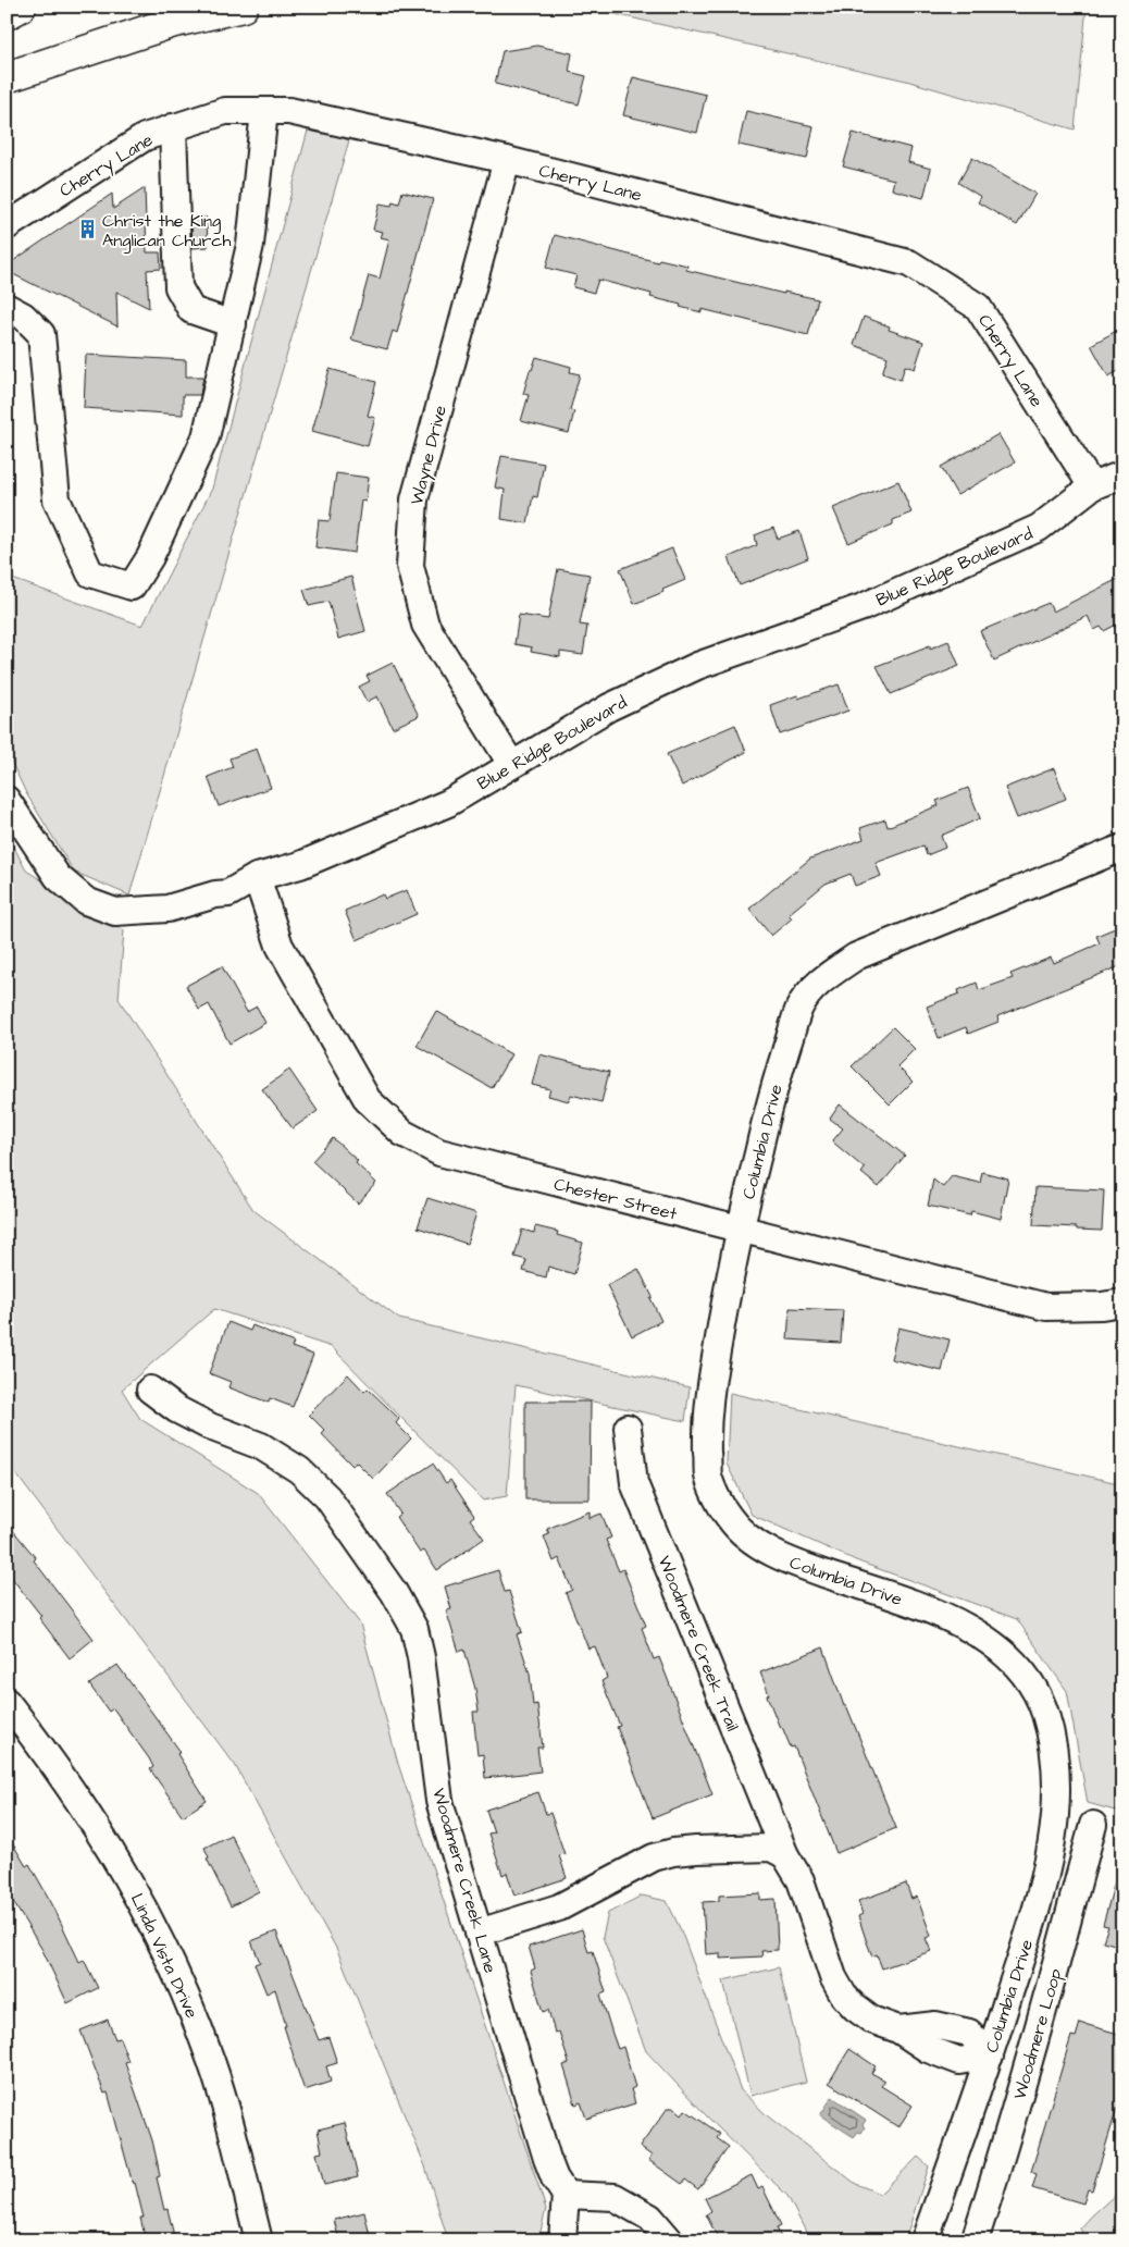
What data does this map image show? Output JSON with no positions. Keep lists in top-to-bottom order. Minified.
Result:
{"streets":{"street":["Cherry Lane","Wayne Drive","Blue Ridge Boulevard","Columbia Drive","Chester Street","Woodmere Creek Trail","Woodmere Creek Lane","Linda Vista Drive","Woodmere Loop"]},"crossings":[["Cherry Lane","Wayne Drive"],["Cherry Lane","Blue Ridge Boulevard"],["Wayne Drive","Blue Ridge Boulevard"],["Blue Ridge Boulevard","Chester Street"],["Columbia Drive","Chester Street"],["Columbia Drive","Woodmere Creek Trail"]],"places":{"building":["Christ the King Anglican Church"]}}
